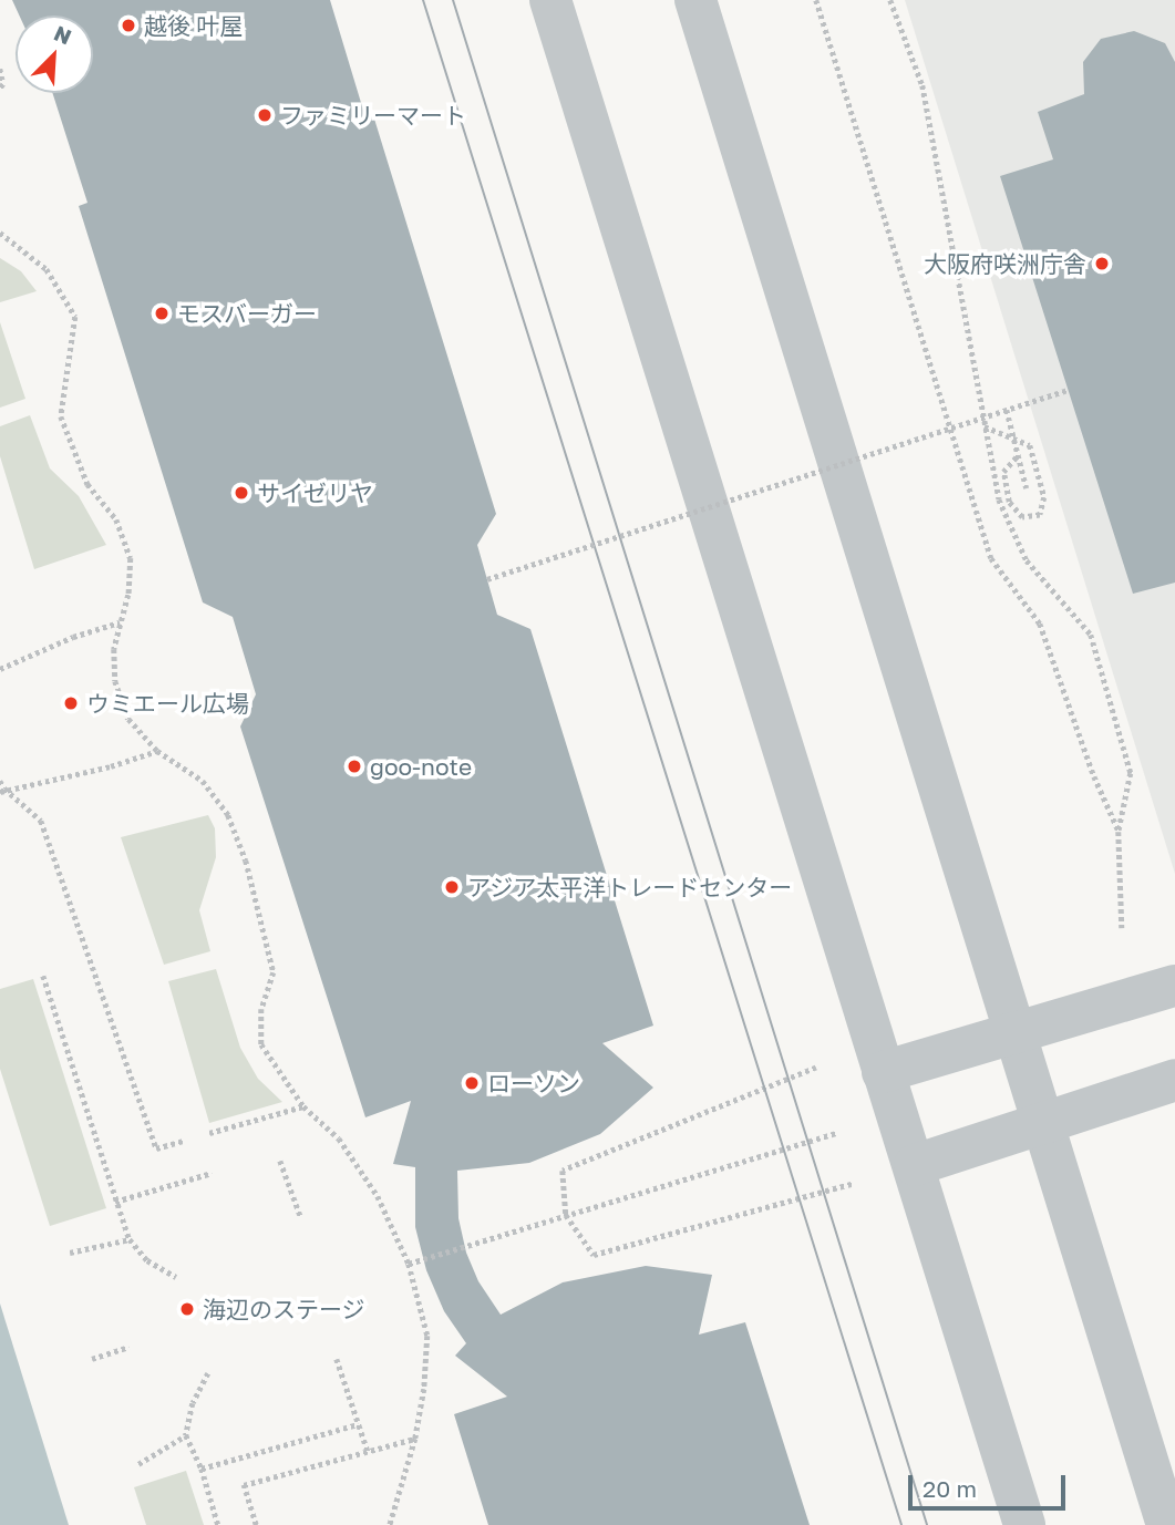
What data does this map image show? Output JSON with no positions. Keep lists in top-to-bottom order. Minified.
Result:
{"places":["越後 叶屋","ファミリーマート","大阪府咲洲庁舎","モスバーガー","サイゼリヤ","ウミエール広場","goo-note","アジア太平洋トレードセンター","ローソン","海辺のステージ"],"scale_bar":"20 m","north":"top right"}
